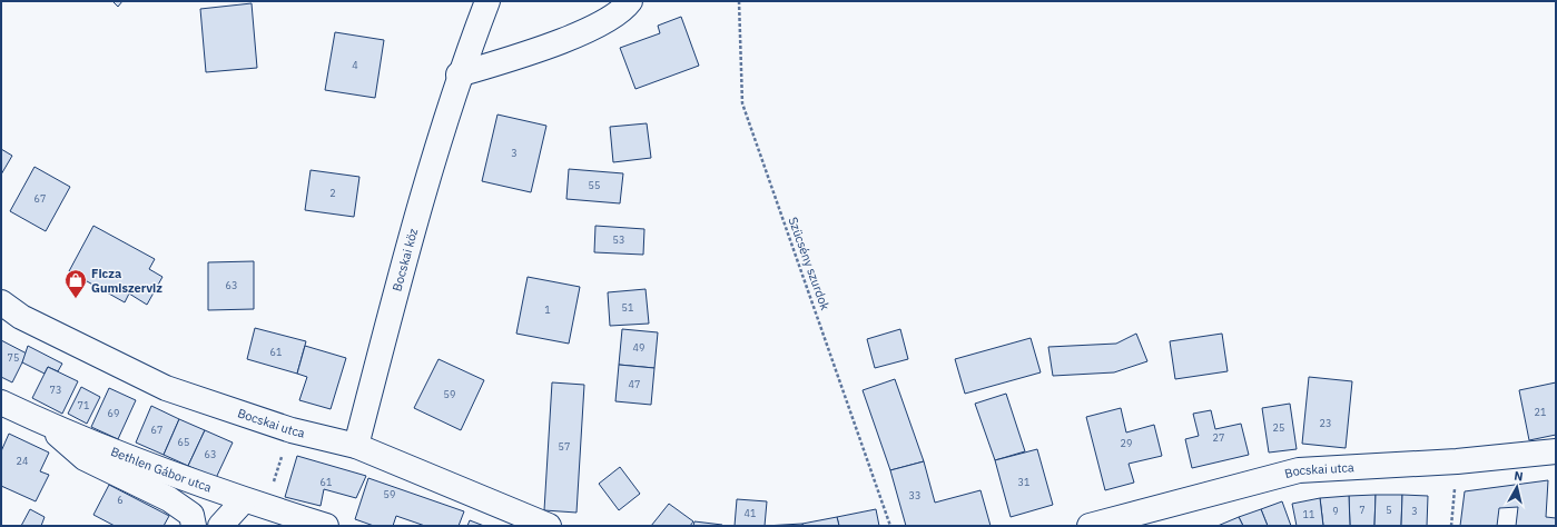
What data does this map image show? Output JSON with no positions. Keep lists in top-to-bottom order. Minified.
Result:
{"streets":{"street":["Bocskai köz","Bocskai utca","Bethlen Gábor utca"],"path":["Szücsény szurdok"]},"crossings":[["Bocskai köz","Bocskai utca"]],"places":{"shop":["Ficza Gumiszerviz"]},"house_numbers":["4","3","55","2","67","53","63","51","1","49","61","75","47","73","59","71","21","69","23","25","67","27","65","29","57","63","24","61","31","59","33","6","7","5","9","3","41","11"],"north":"top"}
